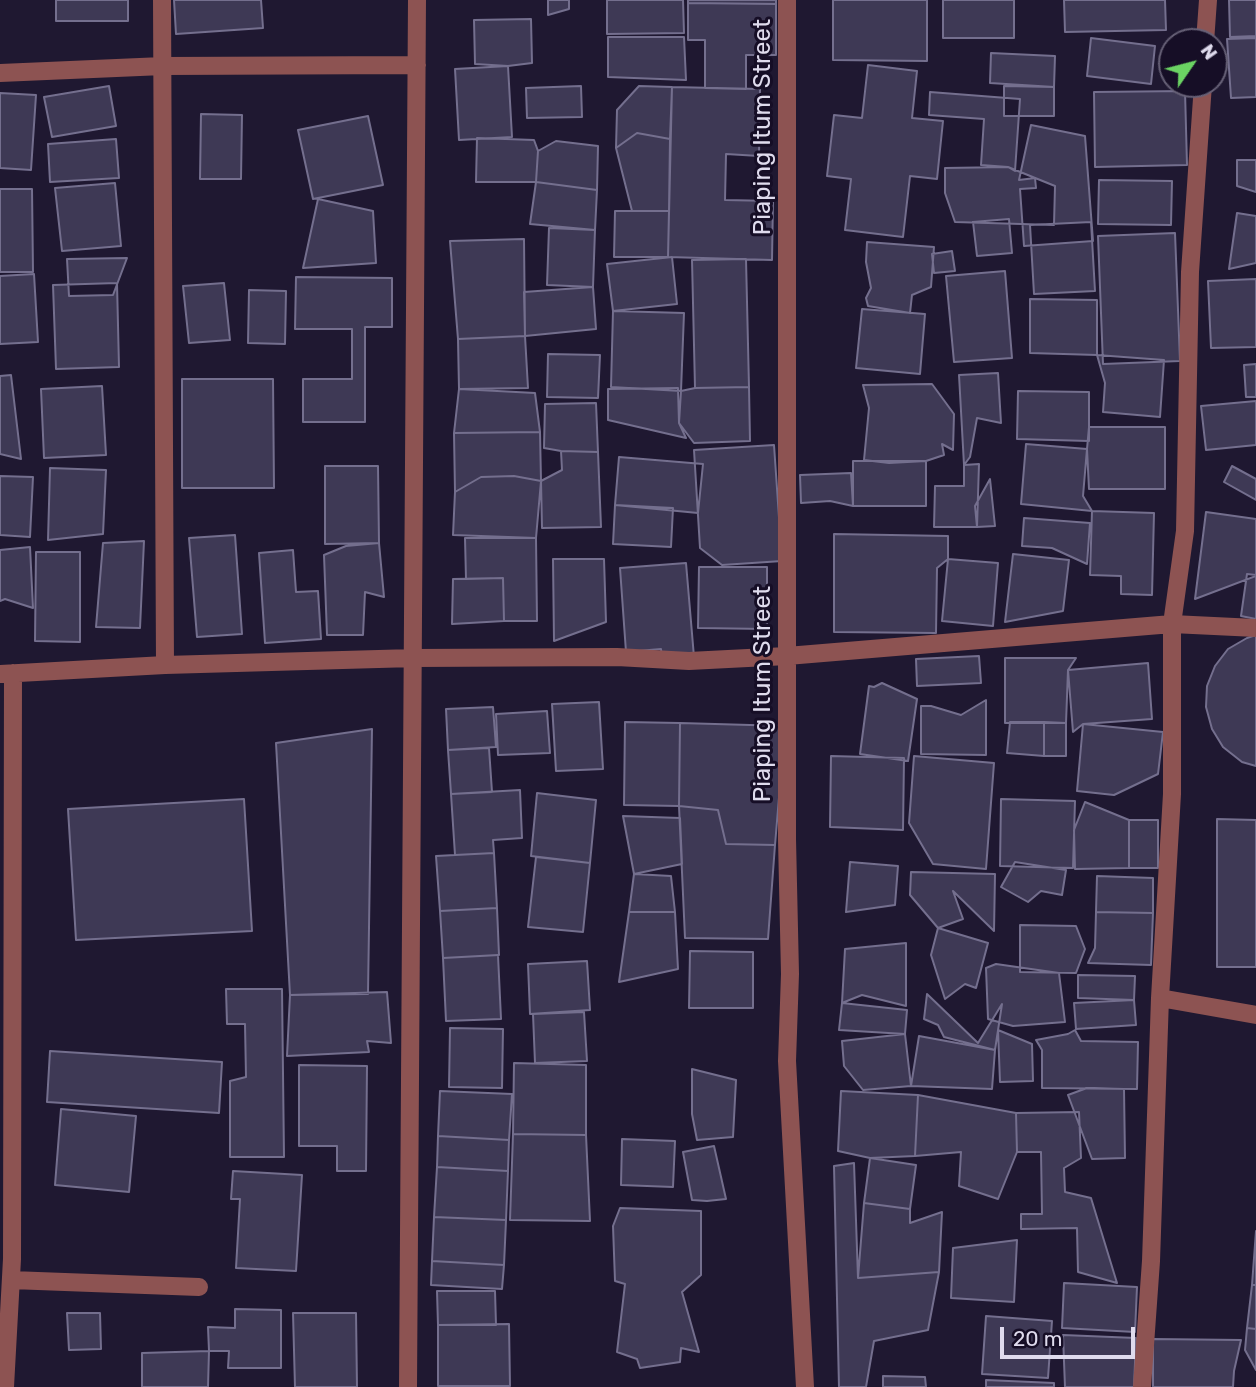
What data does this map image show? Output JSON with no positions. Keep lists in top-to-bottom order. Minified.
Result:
{"streets":{"street":["Piaping Itum Street"]},"scale_bar":"20 m","north":"top right"}
